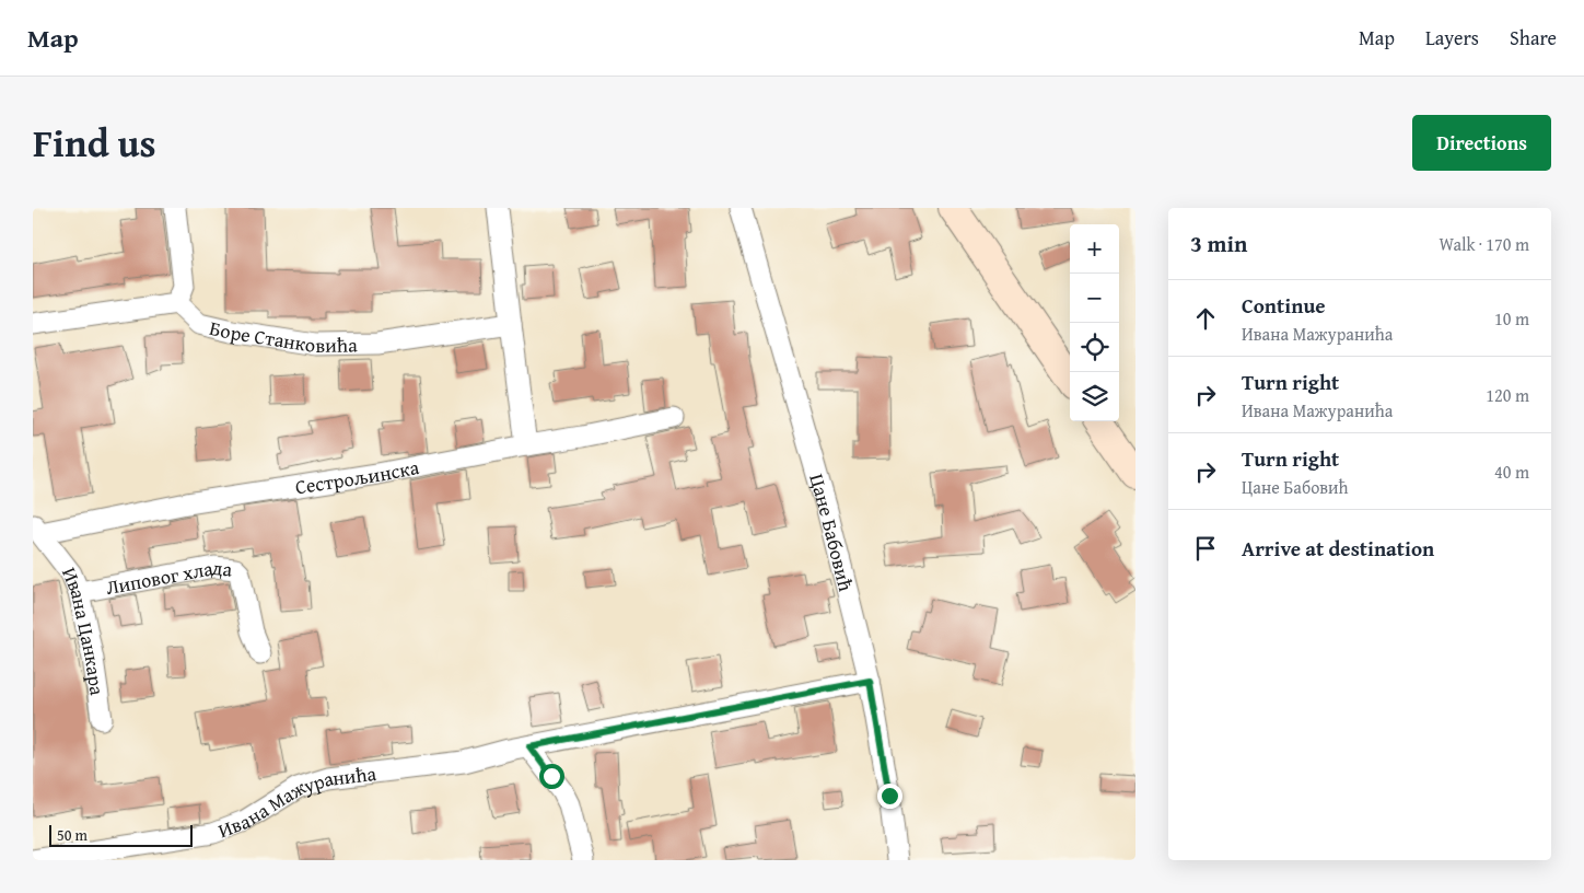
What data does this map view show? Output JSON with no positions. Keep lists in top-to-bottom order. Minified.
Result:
{"streets":{"street":["Боре Станковића","Сестрољинска","Цане Бабовић","Липовог хлада","Ивана Цанкара","Ивана Мажуранића"]},"crossings":[["Сестрољинска","Ивана Цанкара"],["Цане Бабовић","Ивана Мажуранића"],["Липовог хлада","Ивана Цанкара"]],"scale_bar":"50 m","page":{"header":"Map","nav":["Map","Layers","Share"],"title":"Find us","buttons":"Directions","heading":["3 min","Walk · 170 m"],"map_buttons":["+","−"],"list":[["Continue","Ивана Мажуранића","10 m"],["Turn right","Ивана Мажуранића","120 m"],["Turn right","Цане Бабовић","40 m"],"Arrive at destination"],"scale":"50 m"}}
